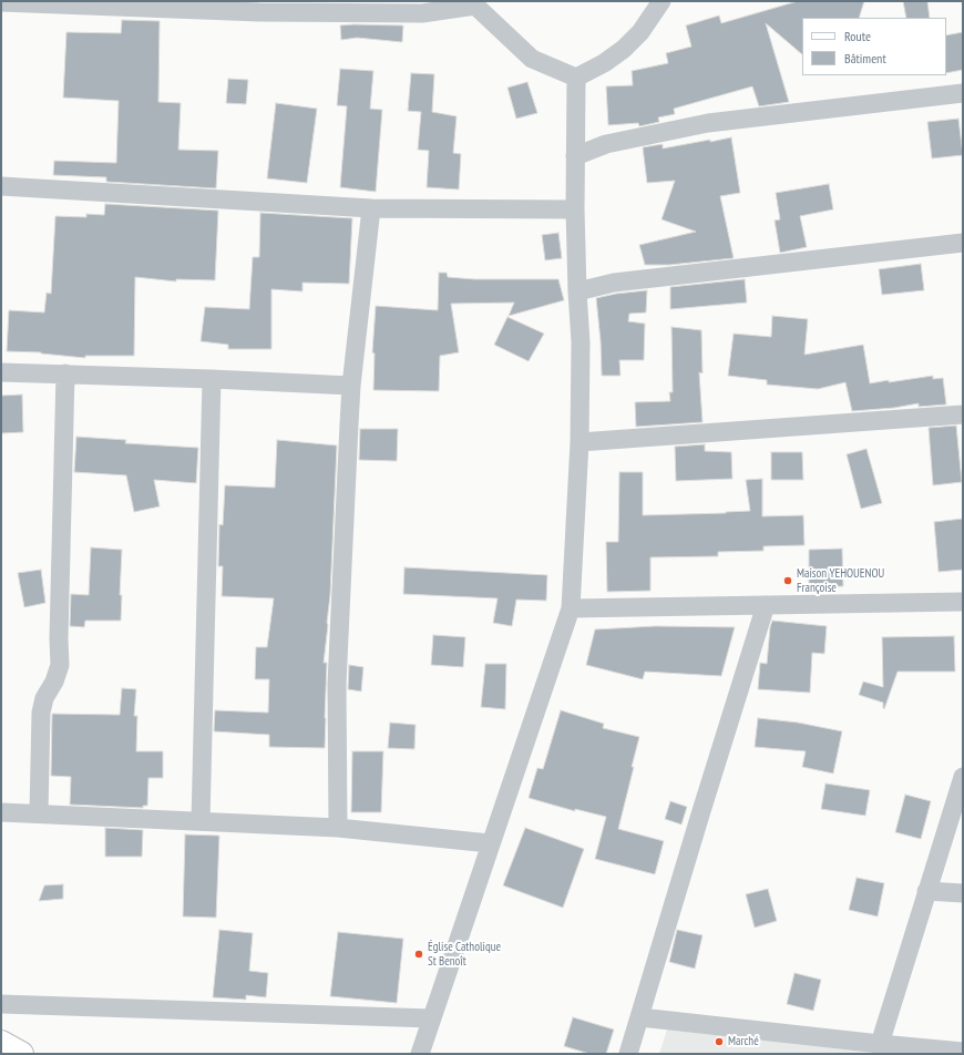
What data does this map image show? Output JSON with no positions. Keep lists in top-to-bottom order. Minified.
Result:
{"places":["Maison YEHOUENOU Françoise","Église Catholique St Benoît","Marché"],"legend":["Route","Bâtiment"]}
